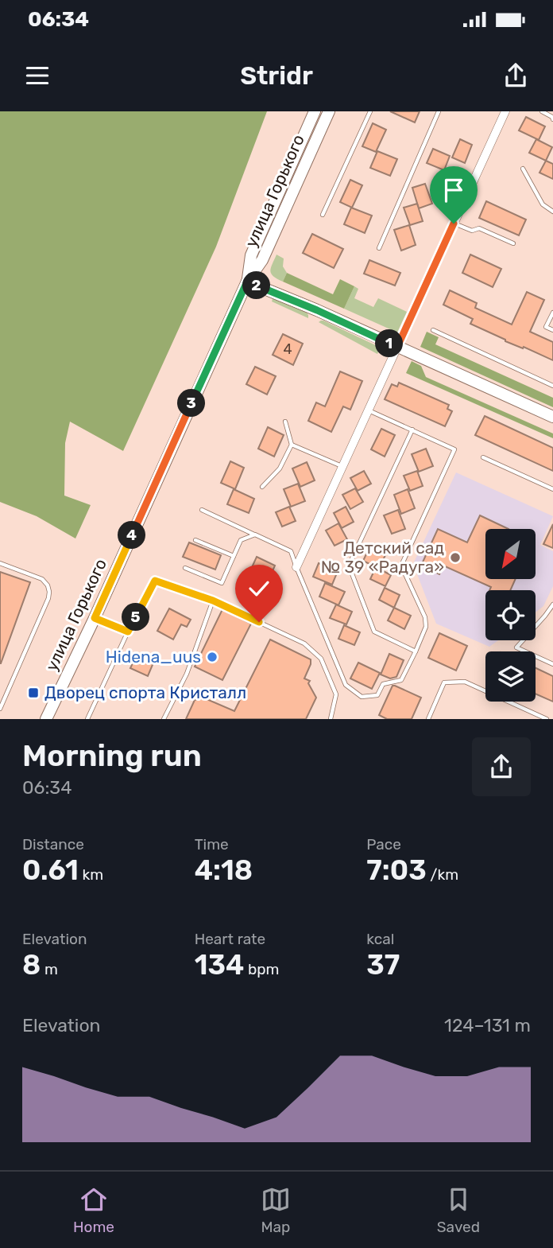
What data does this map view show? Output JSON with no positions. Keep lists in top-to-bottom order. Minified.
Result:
{"streets":{"main road":["улица Горького"]},"places":{"other":["Детский сад № 39 «Радуга»","Hidena_uus"],"transit":["Дворец спорта Кристалл"]},"house_numbers":["4"],"north":"bottom left","page":{"status":"06:34","header":"Stridr","pins":["2","1","3","4","5"],"heading":["Morning run","06:34"],"stats":[["Distance","0.61 km"],["Time","4:18"],["Pace","7:03 /km"],["Elevation","8 m"],["Heart rate","134 bpm"],["kcal","37"]],"chart":["Elevation","124–131 m"],"tabs":["Home","Map","Saved"]}}
